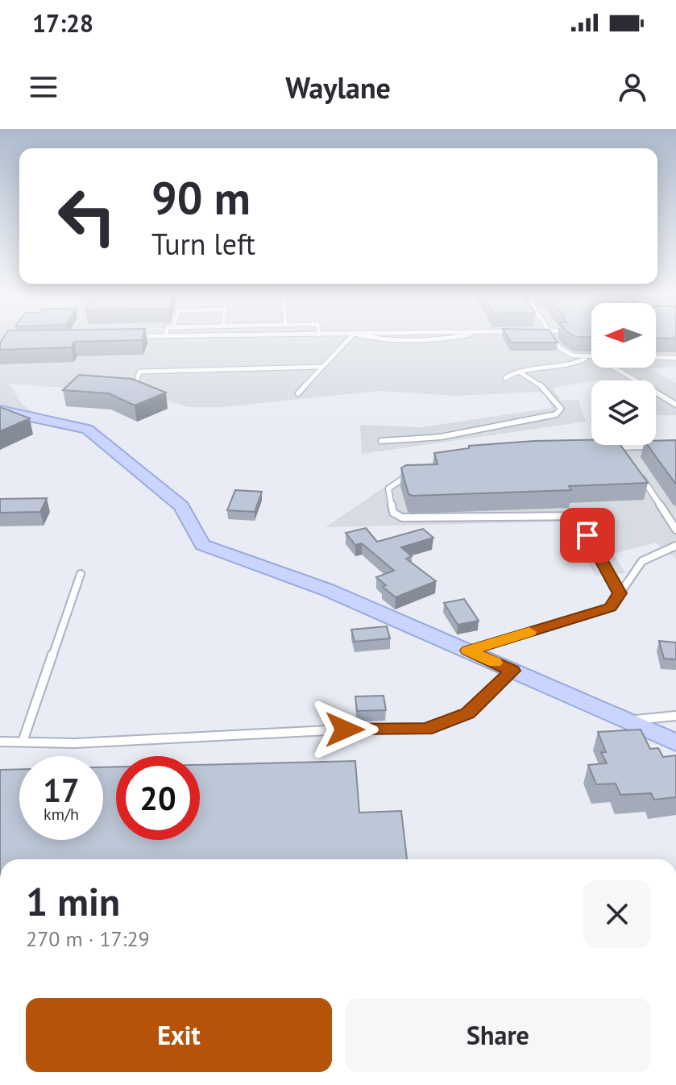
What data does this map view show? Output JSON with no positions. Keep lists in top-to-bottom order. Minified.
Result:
{"north":"left","page":{"status":"17:28","header":"Waylane","turn":["90 m","Turn left"],"speed":"17 km/h","limit":"20","heading":["1 min","270 m · 17:29"],"buttons":["Exit","Share"]}}
